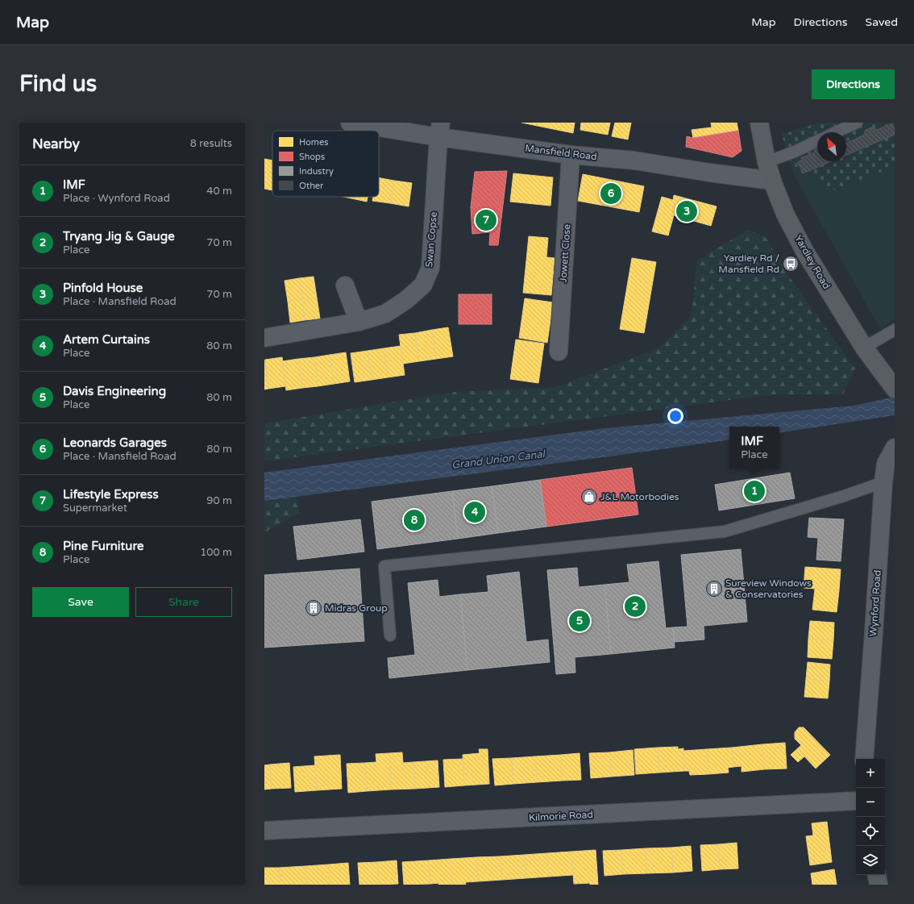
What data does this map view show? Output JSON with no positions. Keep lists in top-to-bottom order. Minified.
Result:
{"streets":{"main road":["Yardley Road"],"street":["Mansfield Road","Swan Copse","Jowett Close","Wynford Road","Kilmorie Road"]},"crossings":[["Mansfield Road","Swan Copse"],["Mansfield Road","Jowett Close"],["Mansfield Road","Yardley Road"]],"water":["Grand Union Canal"],"places":{"bus stop":["Yardley Rd / Mansfield Rd"],"shop":["J&L Motorbodies"],"building":["Sureview Windows & Conservatories","Midras Group"]},"legend":["Homes","Shops","Industry","Other"],"north":"top left","page":{"header":"Map","nav":["Map","Directions","Saved"],"buttons":["Directions",["Save","Share"]],"title":"Find us","heading":["Nearby","8 results"],"list":[{"mark":"1","name":"IMF","note":"Place · Wynford Road","value":"40 m"},{"mark":"2","name":"Tryang Jig & Gauge","note":"Place","value":"70 m"},{"mark":"3","name":"Pinfold House","note":"Place · Mansfield Road","value":"70 m"},{"mark":"4","name":"Artem Curtains","note":"Place","value":"80 m"},{"mark":"5","name":"Davis Engineering","note":"Place","value":"80 m"},{"mark":"6","name":"Leonards Garages","note":"Place · Mansfield Road","value":"80 m"},{"mark":"7","name":"Lifestyle Express","note":"Supermarket","value":"90 m"},{"mark":"8","name":"Pine Furniture","note":"Place","value":"100 m"}],"pins":["6","3","7","1","4","8","2","5"],"popup":["IMF","Place"],"map_buttons":["+","−"]}}
